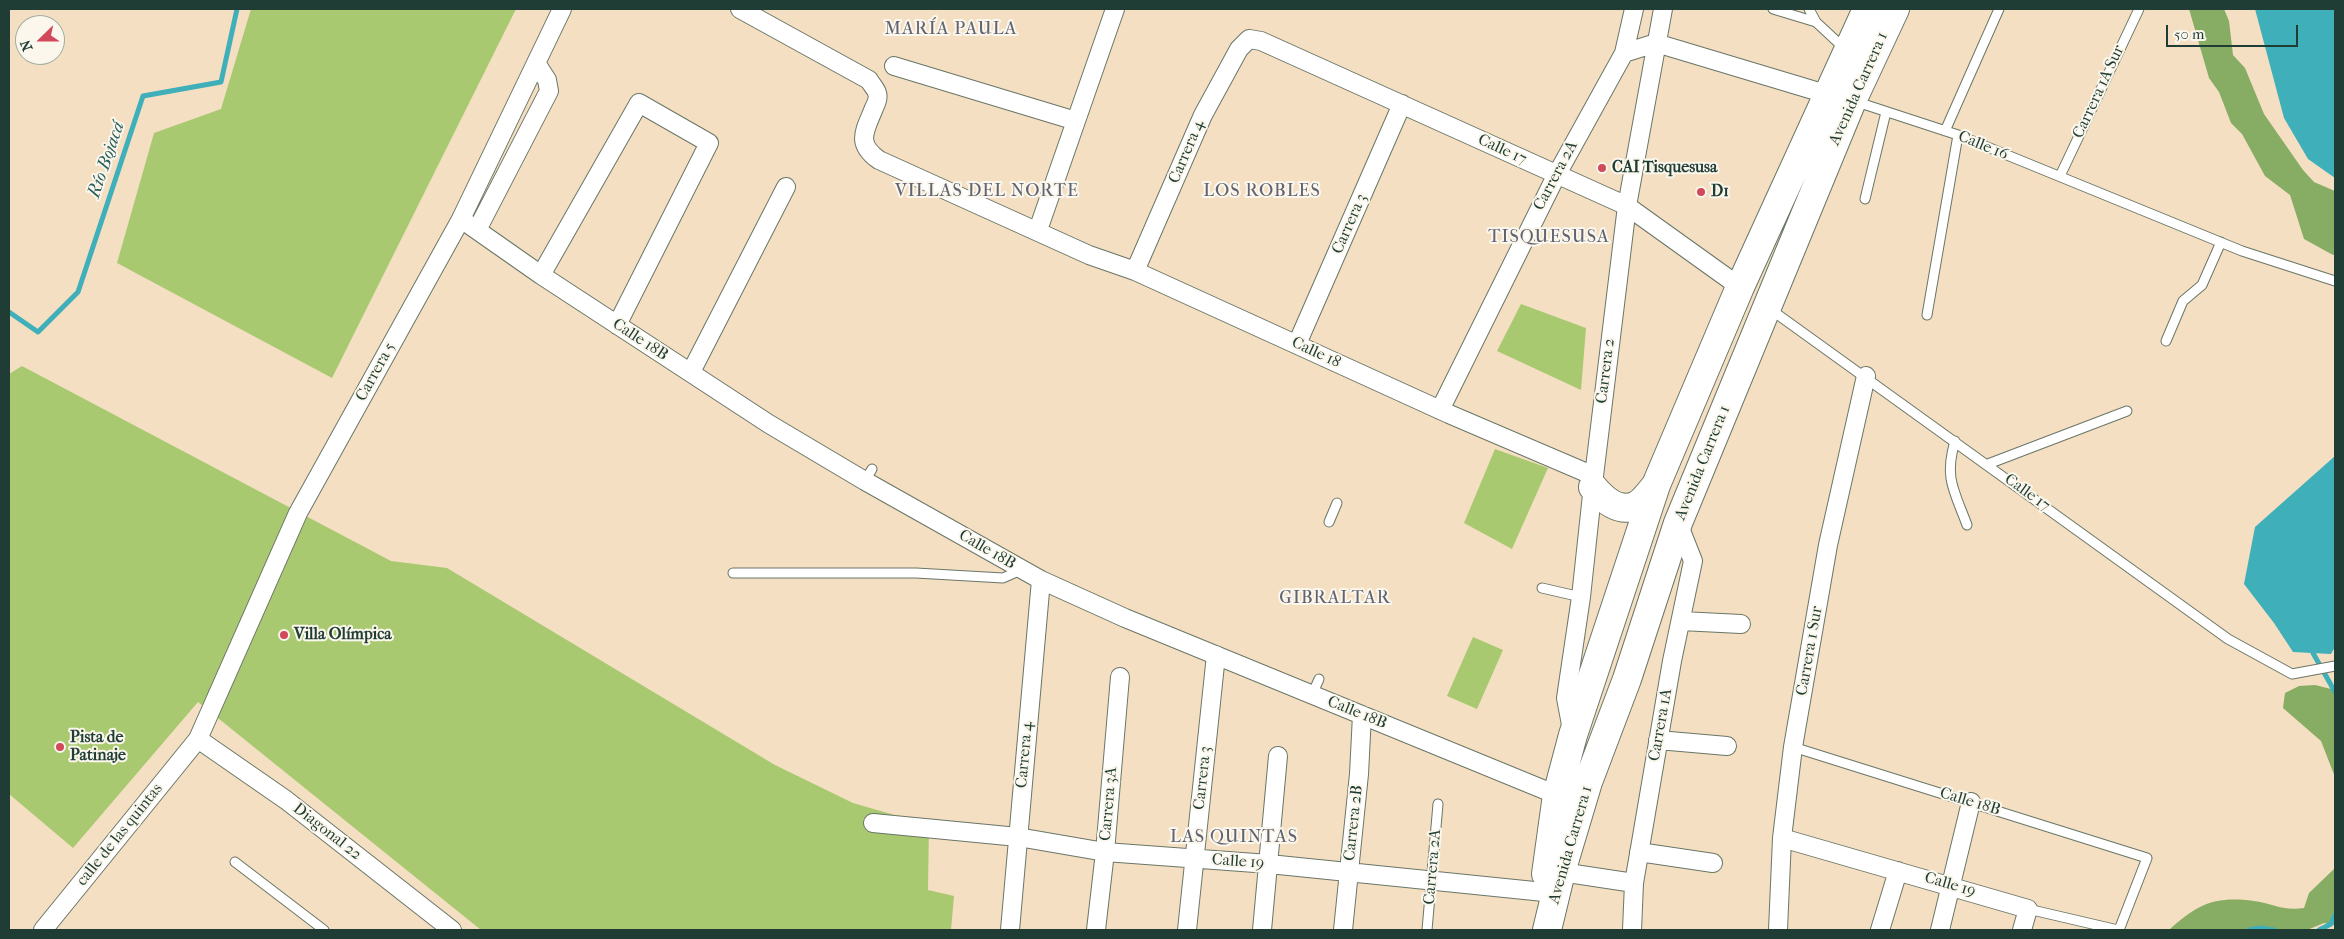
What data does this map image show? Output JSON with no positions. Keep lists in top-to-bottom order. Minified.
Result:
{"streets":{"main road":["Avenida Carrera 1"],"street":["Calle 16","Calle 17","Carrera 4","Carrera 2A","Carrera 3","Calle 18B","Calle 18","Carrera 2","Carrera 5","Carrera 1 Sur","Carrera 1A","Carrera 3A","Carrera 2B","Diagonal 22","calle de las quintas","Calle 19"],"lane":["Carrera 1A Sur"]},"crossings":[["Avenida Carrera 1","Calle 16"],["Avenida Carrera 1","Calle 17"],["Avenida Carrera 1","Calle 18B"],["Avenida Carrera 1","Carrera 2"],["Avenida Carrera 1","Carrera 1A"],["Avenida Carrera 1","Calle 19"],["Carrera 1A Sur","Calle 16"],["Calle 16","Carrera 2"],["Calle 17","Carrera 4"],["Calle 17","Carrera 2A"],["Calle 17","Carrera 3"],["Calle 17","Carrera 2"],["Calle 17","Carrera 1 Sur"],["Carrera 4","Calle 18B"],["Carrera 4","Calle 18"],["Carrera 4","Calle 19"],["Carrera 2A","Calle 18"],["Carrera 2A","Calle 19"],["Carrera 3","Calle 18B"],["Carrera 3","Calle 18"],["Carrera 3","Calle 19"],["Calle 18B","Carrera 5"],["Calle 18B","Carrera 1 Sur"],["Calle 18B","Carrera 2B"],["Calle 18B","Calle 19"],["Calle 18","Carrera 2"],["Carrera 5","Diagonal 22"],["Carrera 5","calle de las quintas"],["Carrera 1 Sur","Calle 19"],["Carrera 1A","Calle 19"],["Carrera 3A","Calle 19"],["Carrera 2B","Calle 19"],["Diagonal 22","calle de las quintas"]],"districts":["MARÍA PAULA","VILLAS DEL NORTE","LOS ROBLES","TISQUESUSA","GIBRALTAR","LAS QUINTAS"],"water":["Río Bojacá"],"places":["CAI Tisquesusa","D1","Villa Olímpica","Pista de Patinaje"],"scale_bar":"50 m","north":"left"}
